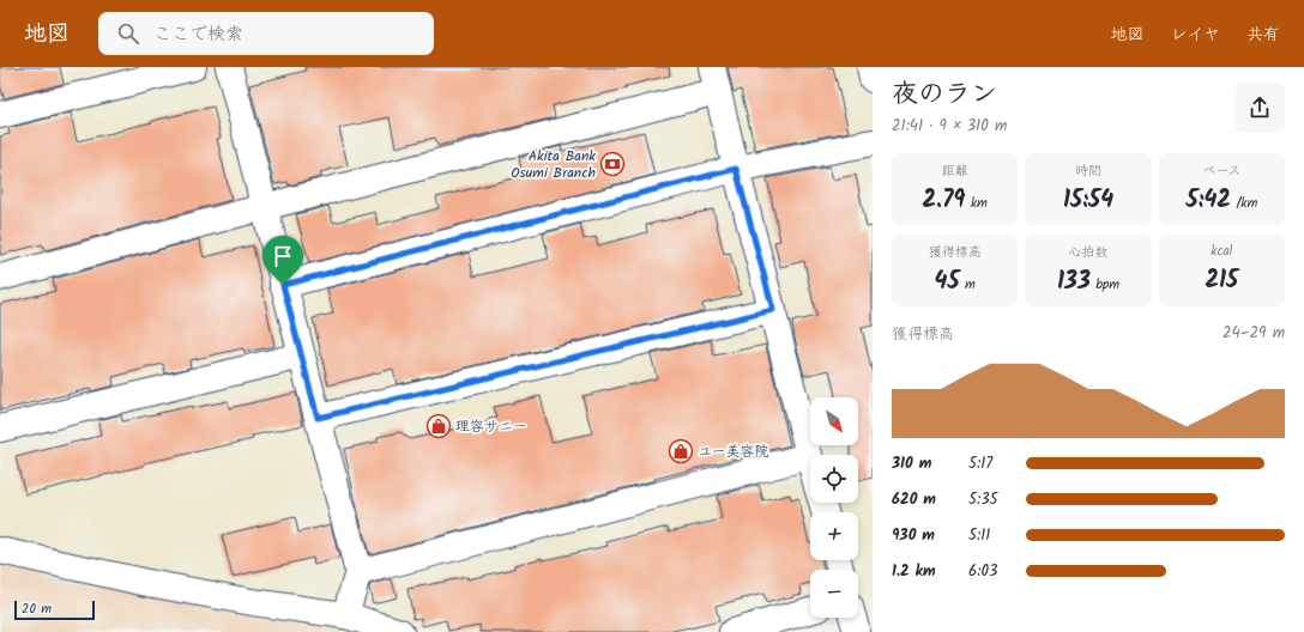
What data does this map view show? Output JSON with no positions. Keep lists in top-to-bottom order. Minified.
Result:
{"places":{"bank":["Akita Bank Osumi Branch"],"shop":["理容サニー","ユー美容院"]},"scale_bar":"20 m","north":"bottom right","page":{"header":"地図","search":"ここで検索","nav":["地図","レイヤ","共有"],"heading":["夜のラン","21:41 · 9 × 310 m"],"stats":[["距離","2.79 km"],["時間","15:54"],["ペース","5:42 /km"],["獲得標高","45 m"],["心拍数","133 bpm"],["kcal","215"]],"chart":["獲得標高","24–29 m"],"map_buttons":["+","−"],"list":[{"name":"310 m","note":"5:17"},{"name":"620 m","note":"5:35"},{"name":"930 m","note":"5:11"},{"name":"1.2 km","note":"6:03"}],"scale":"20 m"}}
